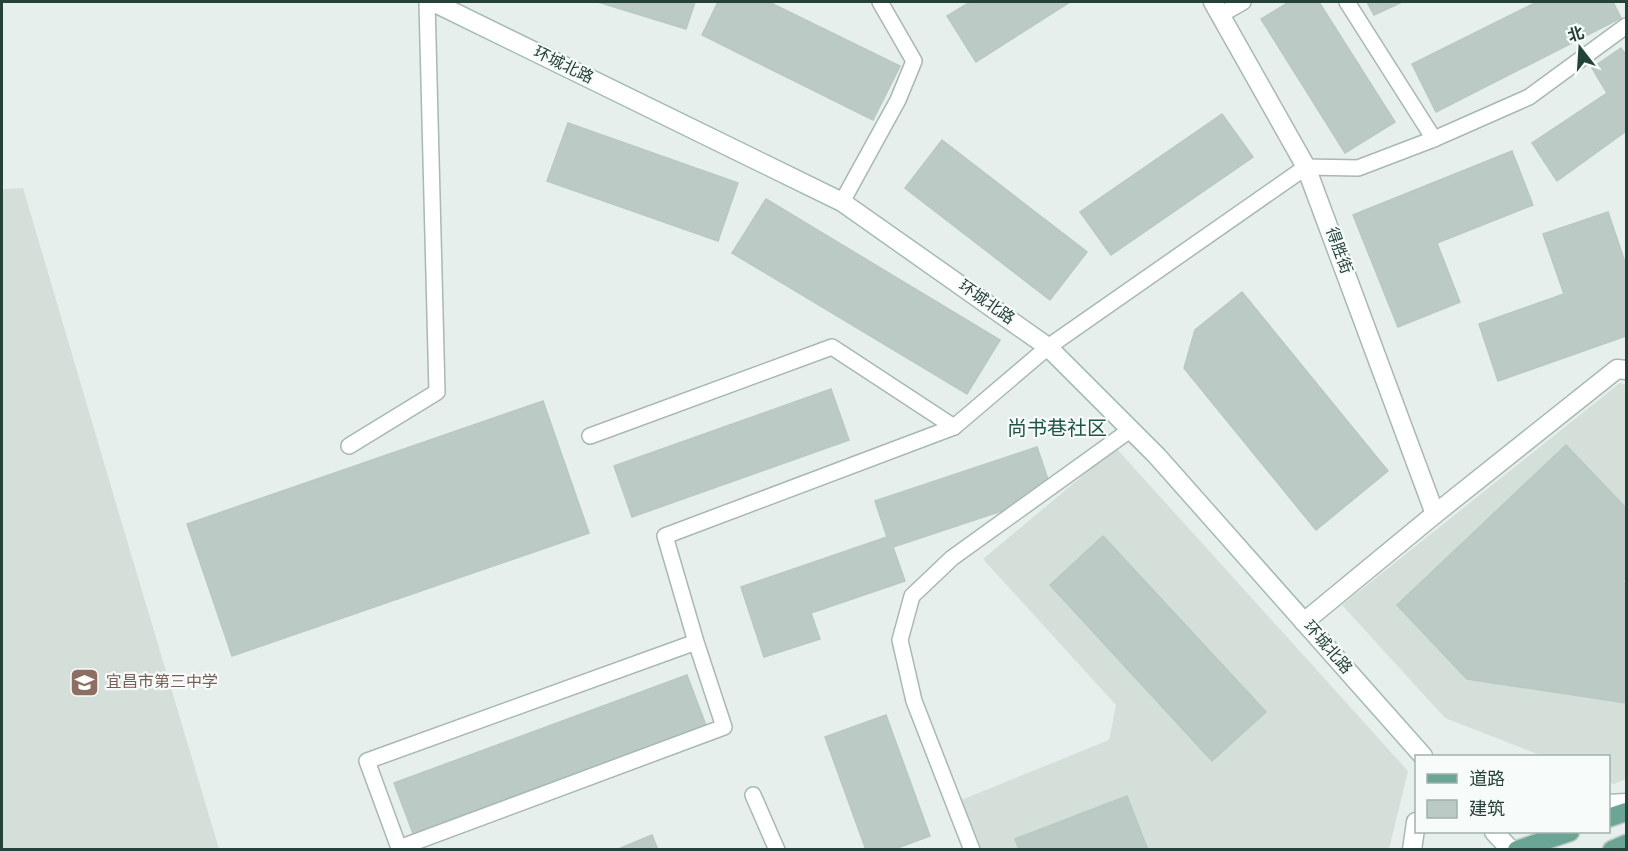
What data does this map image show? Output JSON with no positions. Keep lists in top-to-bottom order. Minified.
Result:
{"streets":{"main road":["环城北路","得胜街"]},"districts":["尚书巷社区"],"places":{"school or university":["宜昌市第三中学"]},"legend":["道路","建筑"],"north":"top"}
